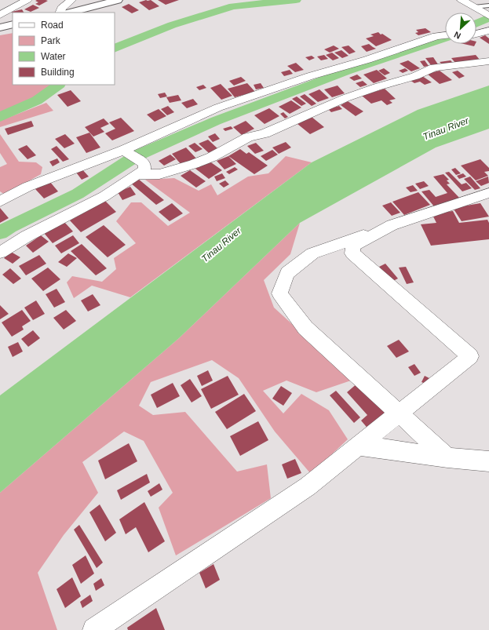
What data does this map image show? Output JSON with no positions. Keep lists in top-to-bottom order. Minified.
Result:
{"water":["Tinau River"],"legend":["Road","Park","Water","Building"],"north":"bottom left"}
